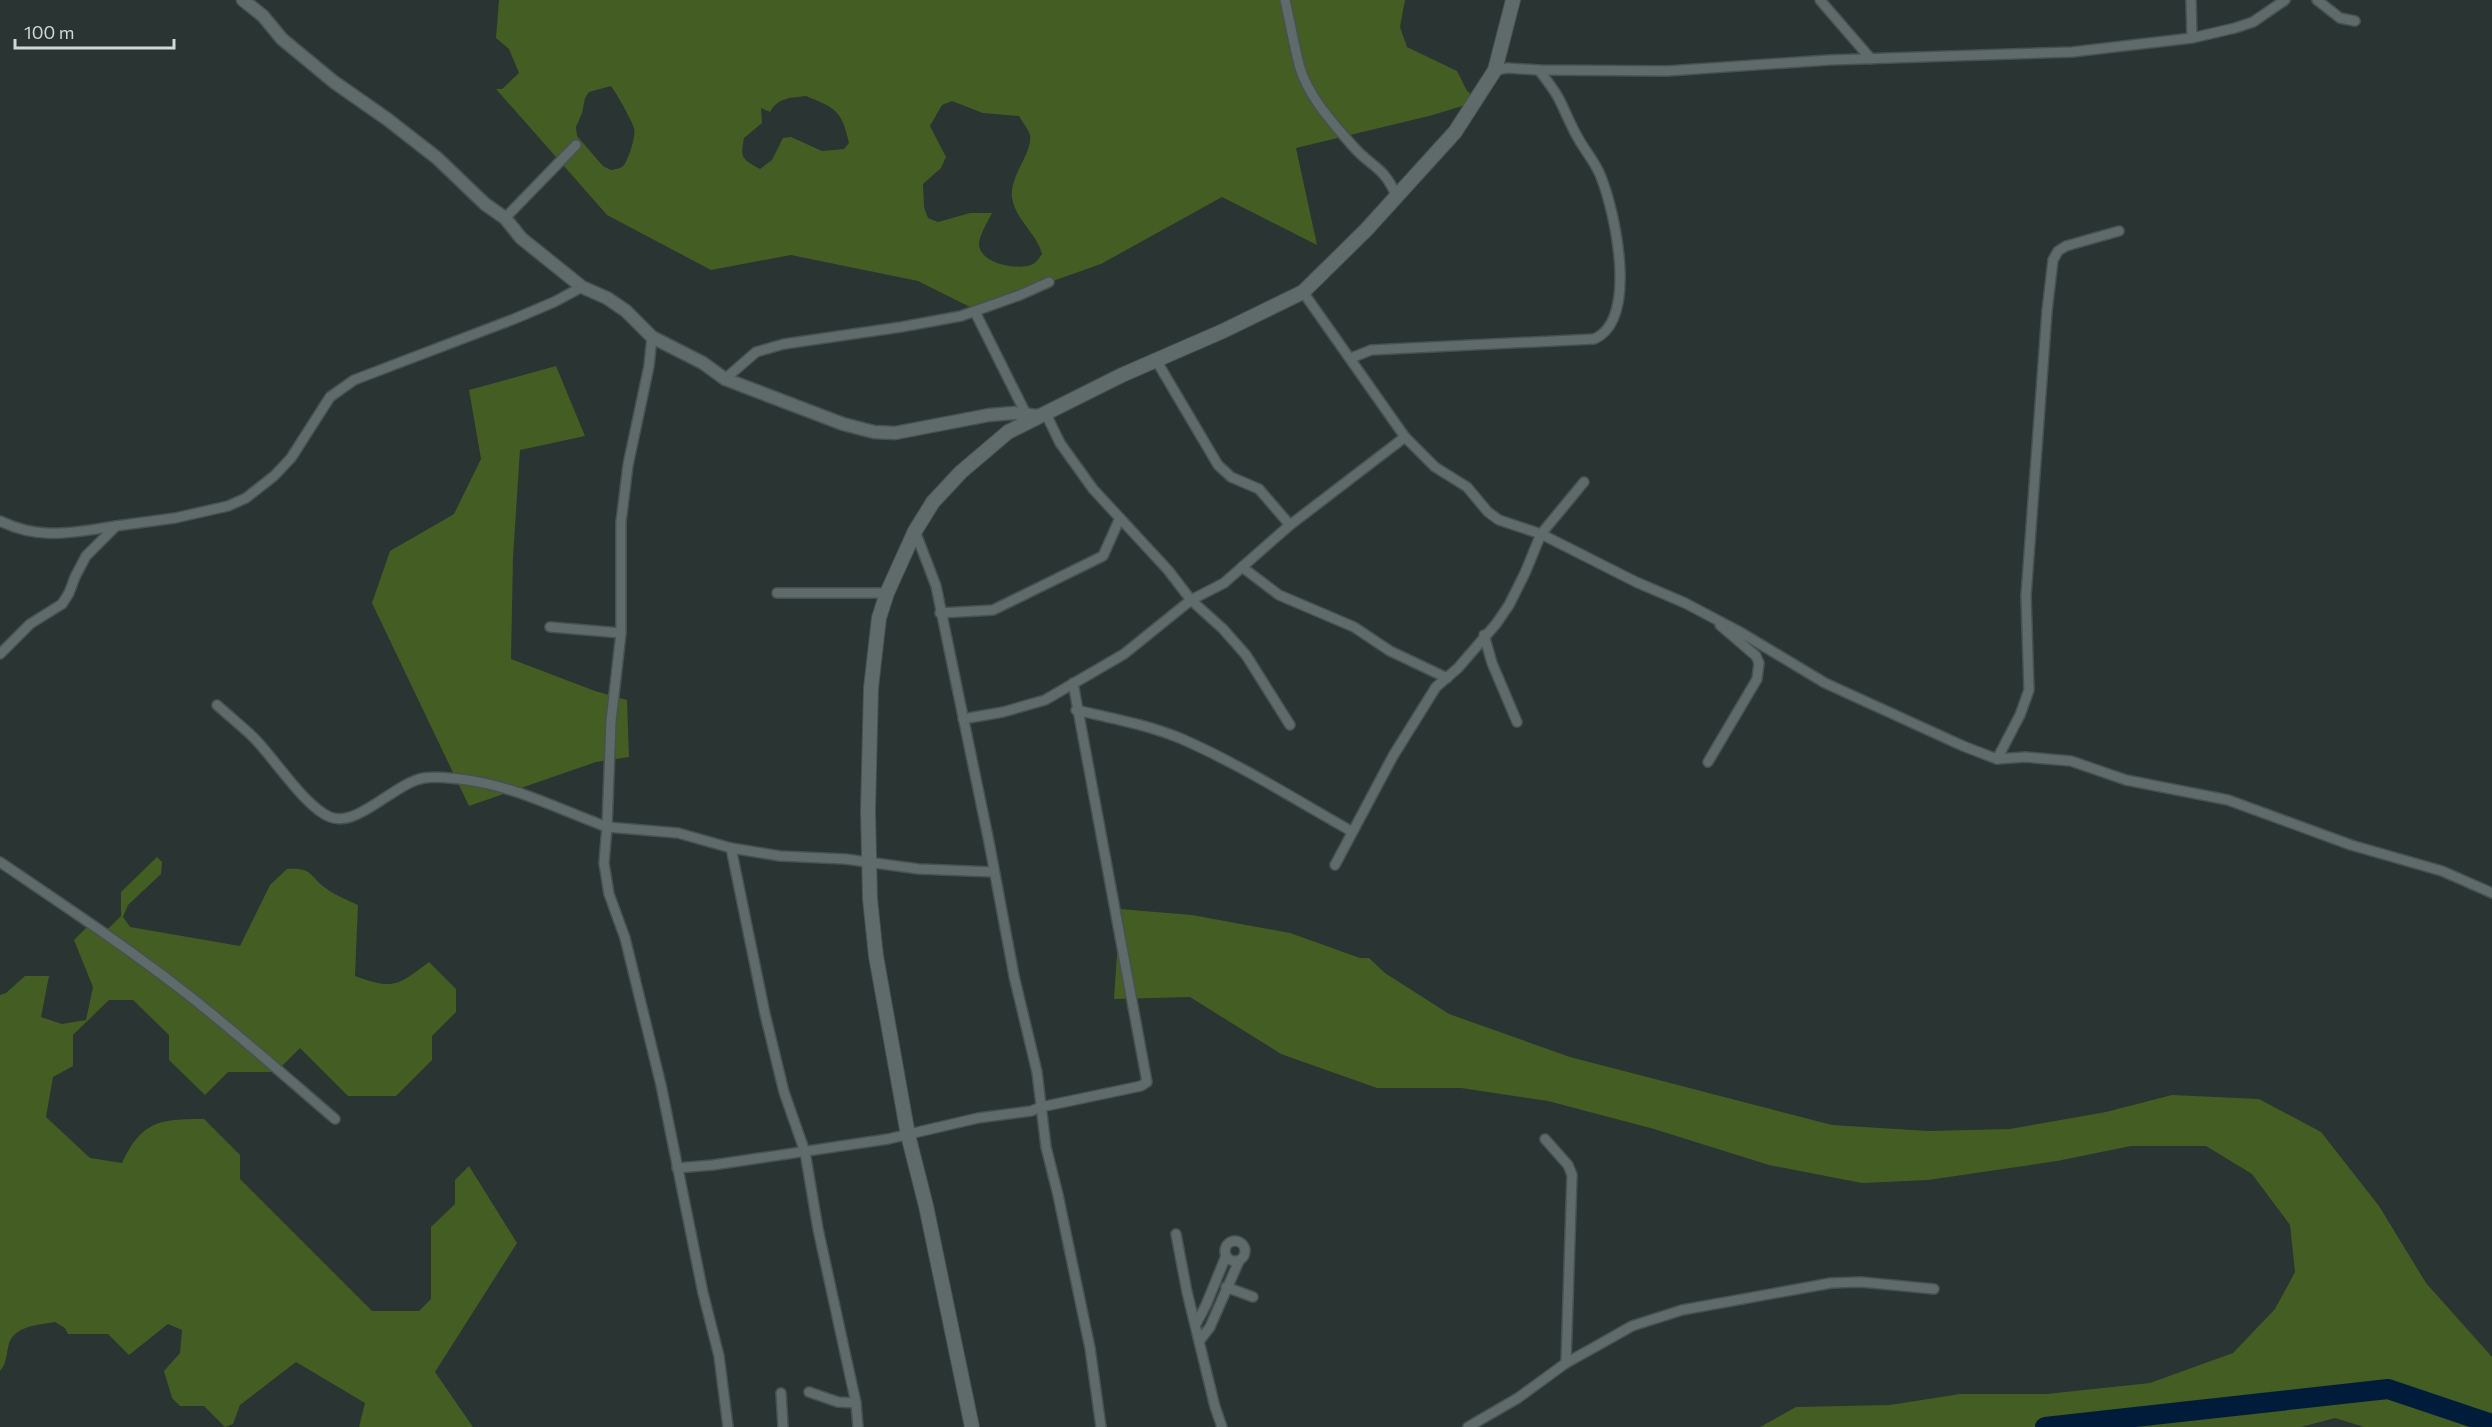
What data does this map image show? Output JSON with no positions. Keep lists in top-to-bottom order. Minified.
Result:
{"scale_bar":"100 m"}
